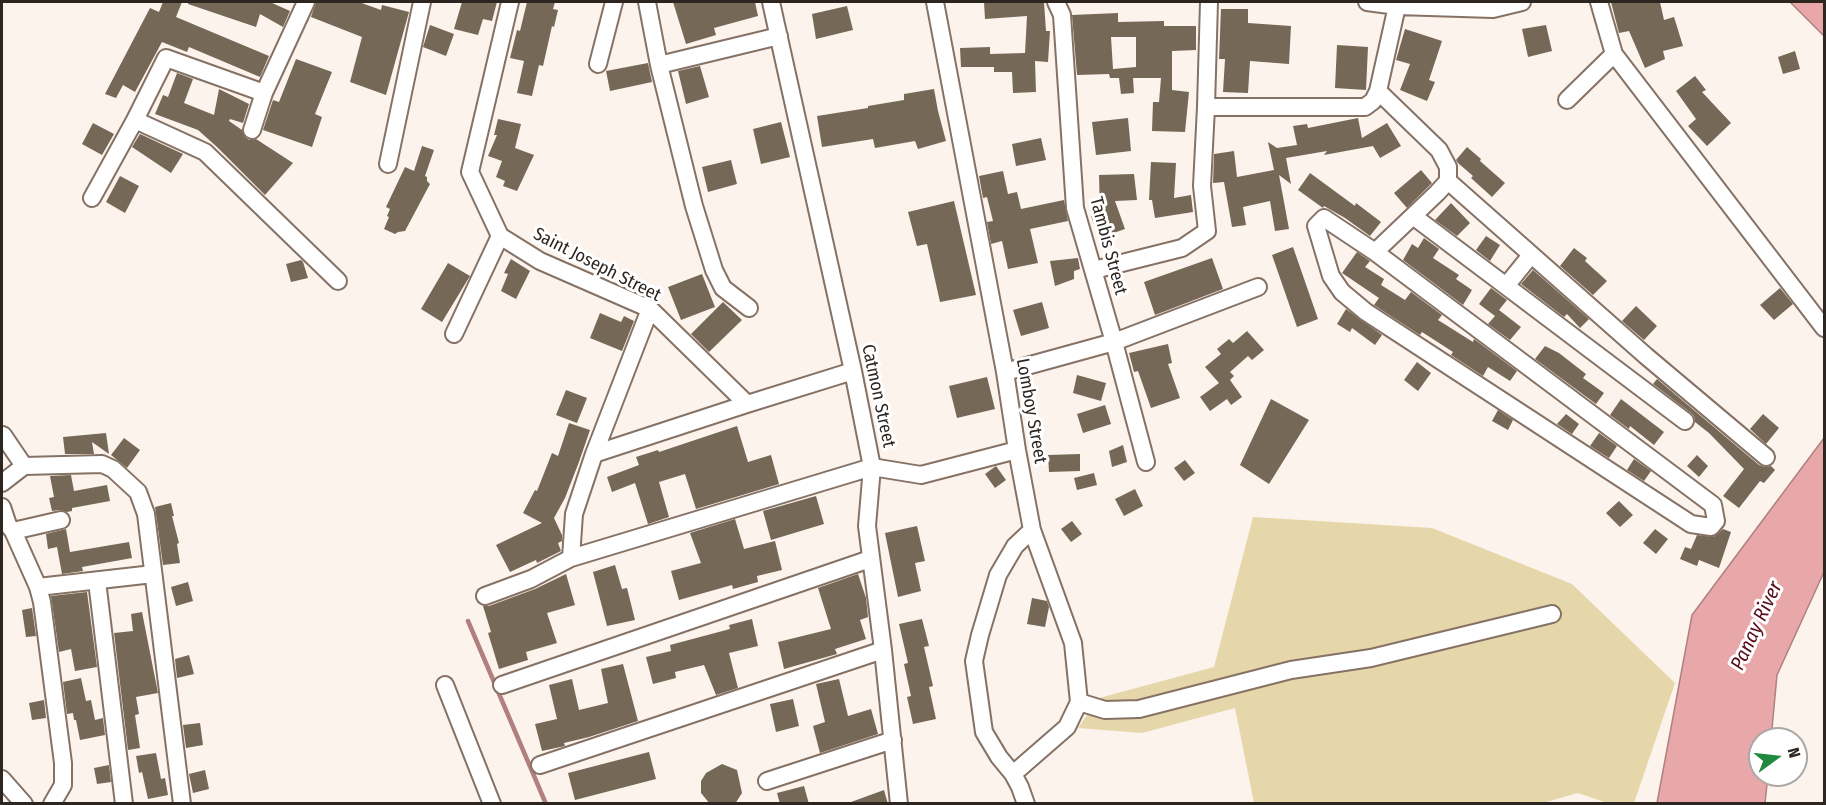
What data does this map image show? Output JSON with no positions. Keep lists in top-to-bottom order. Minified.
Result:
{"streets":{"street":["Tambis Street","Saint Joseph Street","Catmon Street","Lomboy Street"]},"water":["Panay River"],"north":"right"}
